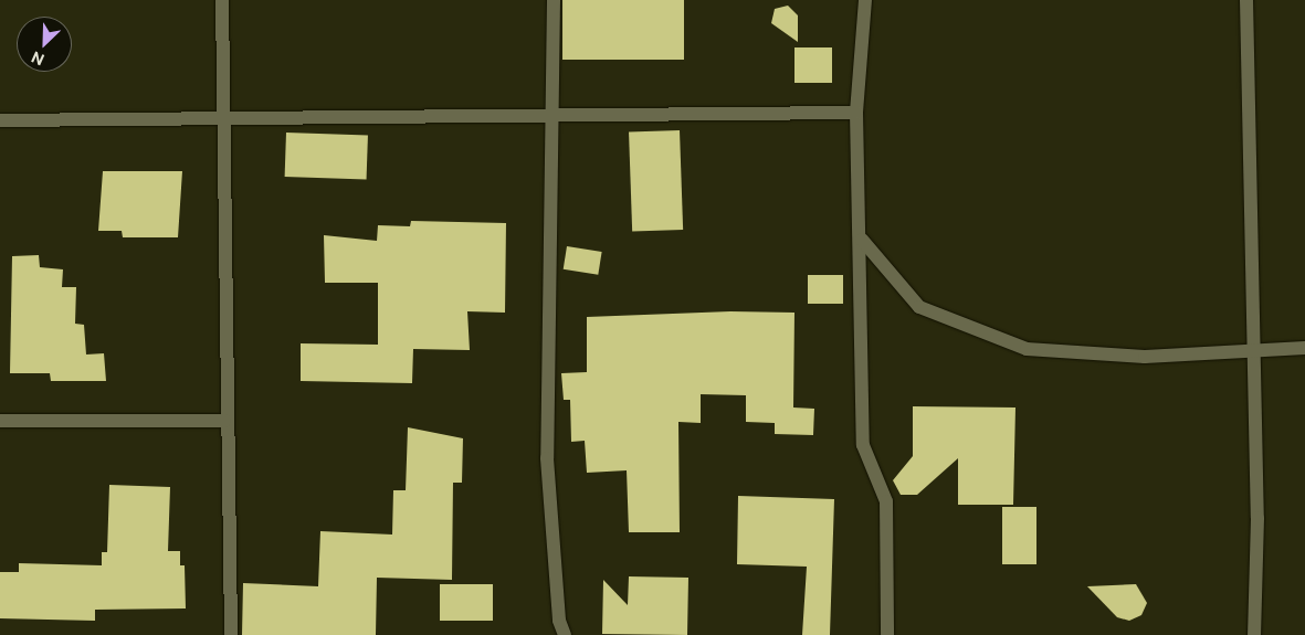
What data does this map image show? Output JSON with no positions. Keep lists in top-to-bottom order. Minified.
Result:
{"north":"bottom left"}
